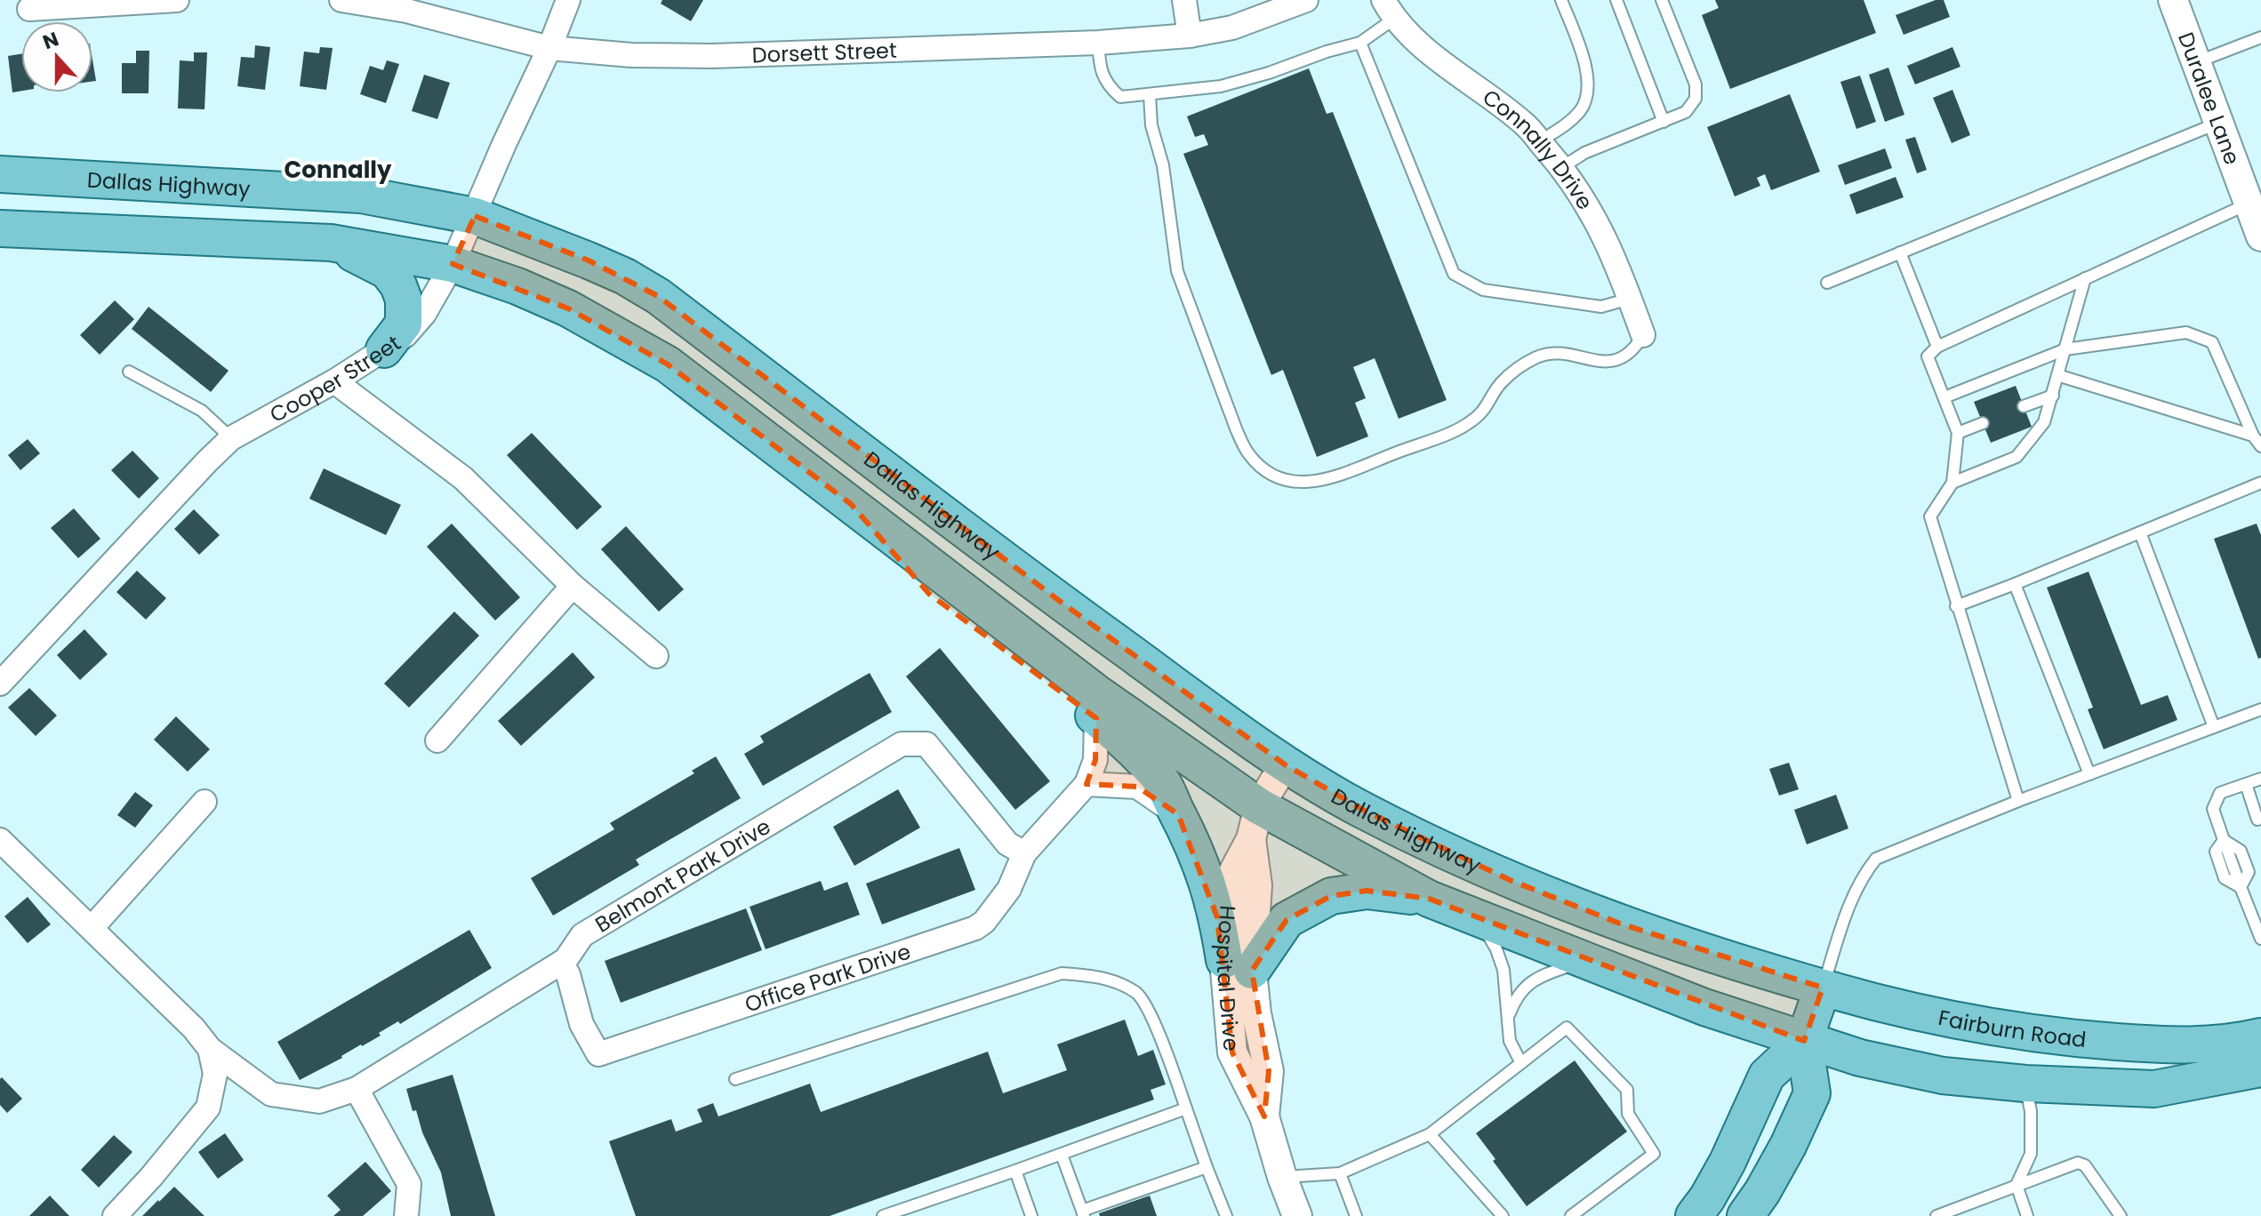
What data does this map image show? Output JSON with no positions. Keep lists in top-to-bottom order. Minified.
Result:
{"streets":{"main road":["Dallas Highway","Fairburn Road"],"street":["Dorsett Street","Duralee Lane","Connally Drive","Cooper Street","Belmont Park Drive","Office Park Drive","Hospital Drive"]},"crossings":[["Dorsett Street","Cooper Street"],["Dallas Highway","Cooper Street"],["Dallas Highway","Hospital Drive"],["Dallas Highway","Fairburn Road"],["Belmont Park Drive","Office Park Drive"]],"districts":["Connally"],"north":"top"}
